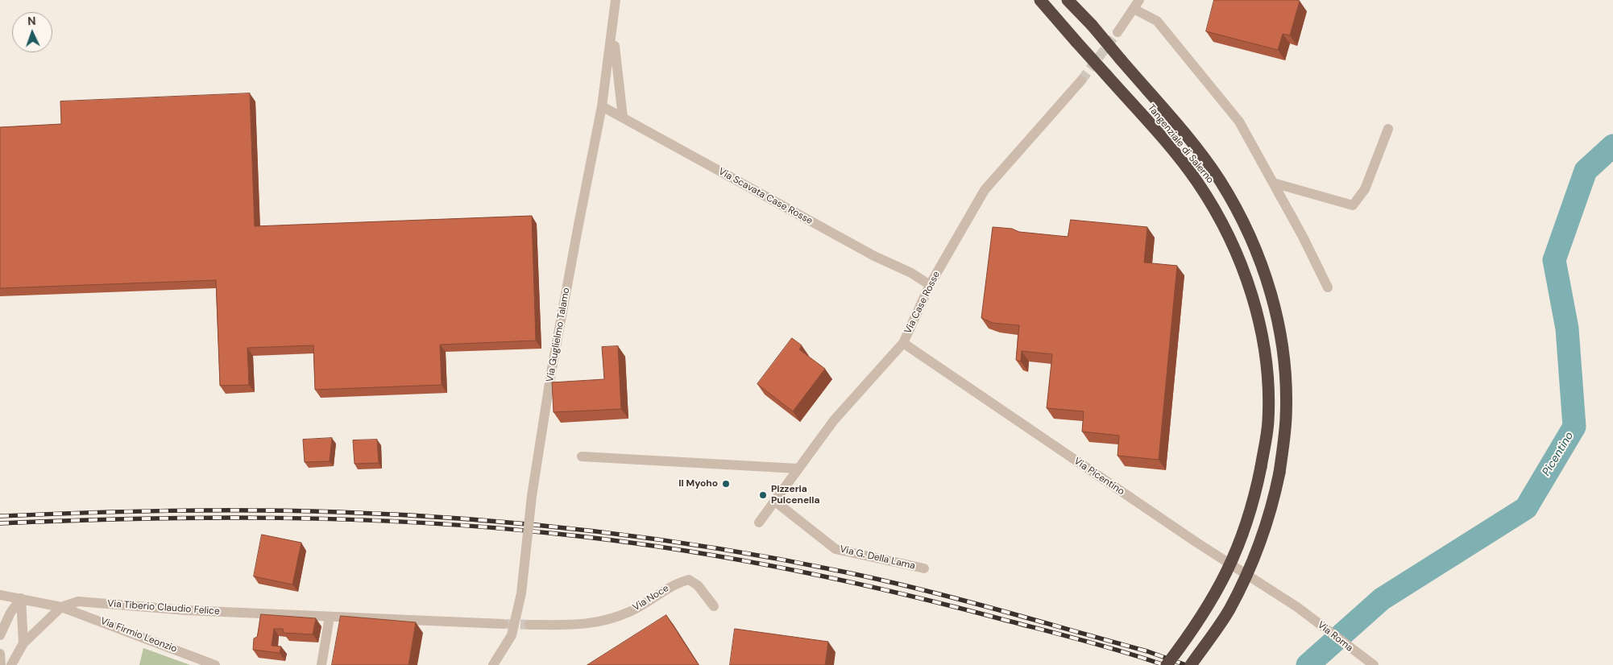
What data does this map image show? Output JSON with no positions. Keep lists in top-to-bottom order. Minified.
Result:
{"streets":{"highway":["Tangenziale di Salerno"],"street":["Via Scavata Case Rosse","Via Case Rosse","Via Guglielmo Talamo","Via Picentino","Via G. Della Lama","Via Noce","Via Tiberio Claudio Felice","Via Firmio Leonzio","Via Roma"]},"crossings":[["Via Scavata Case Rosse","Via Case Rosse"],["Via Scavata Case Rosse","Via Guglielmo Talamo"],["Via Case Rosse","Via Picentino"],["Via Case Rosse","Via G. Della Lama"],["Via Picentino","Via Roma"],["Via Tiberio Claudio Felice","Via Firmio Leonzio"]],"water":["Picentino"],"places":["Il Myoho","Pizzeria Pulcenella"],"north":"top"}
